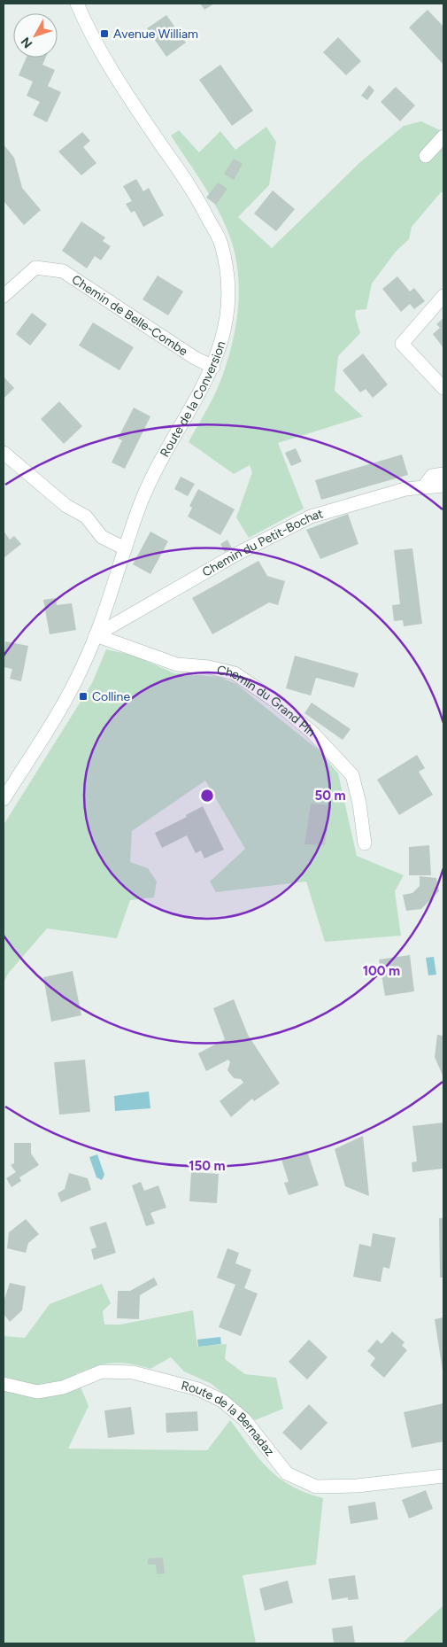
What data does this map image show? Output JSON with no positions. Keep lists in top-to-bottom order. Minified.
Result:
{"streets":{"street":["Chemin de Belle-Combe","Route de la Conversion","Chemin du Petit-Bochat","Chemin du Grand Pin","Route de la Bernadaz"]},"crossings":[["Chemin de Belle-Combe","Route de la Conversion"],["Route de la Conversion","Chemin du Petit-Bochat"],["Route de la Conversion","Chemin du Grand Pin"],["Chemin du Petit-Bochat","Chemin du Grand Pin"]],"places":{"transit":["Avenue William","Colline"]},"north":"bottom left","rings":["50 m","100 m","150 m"]}
